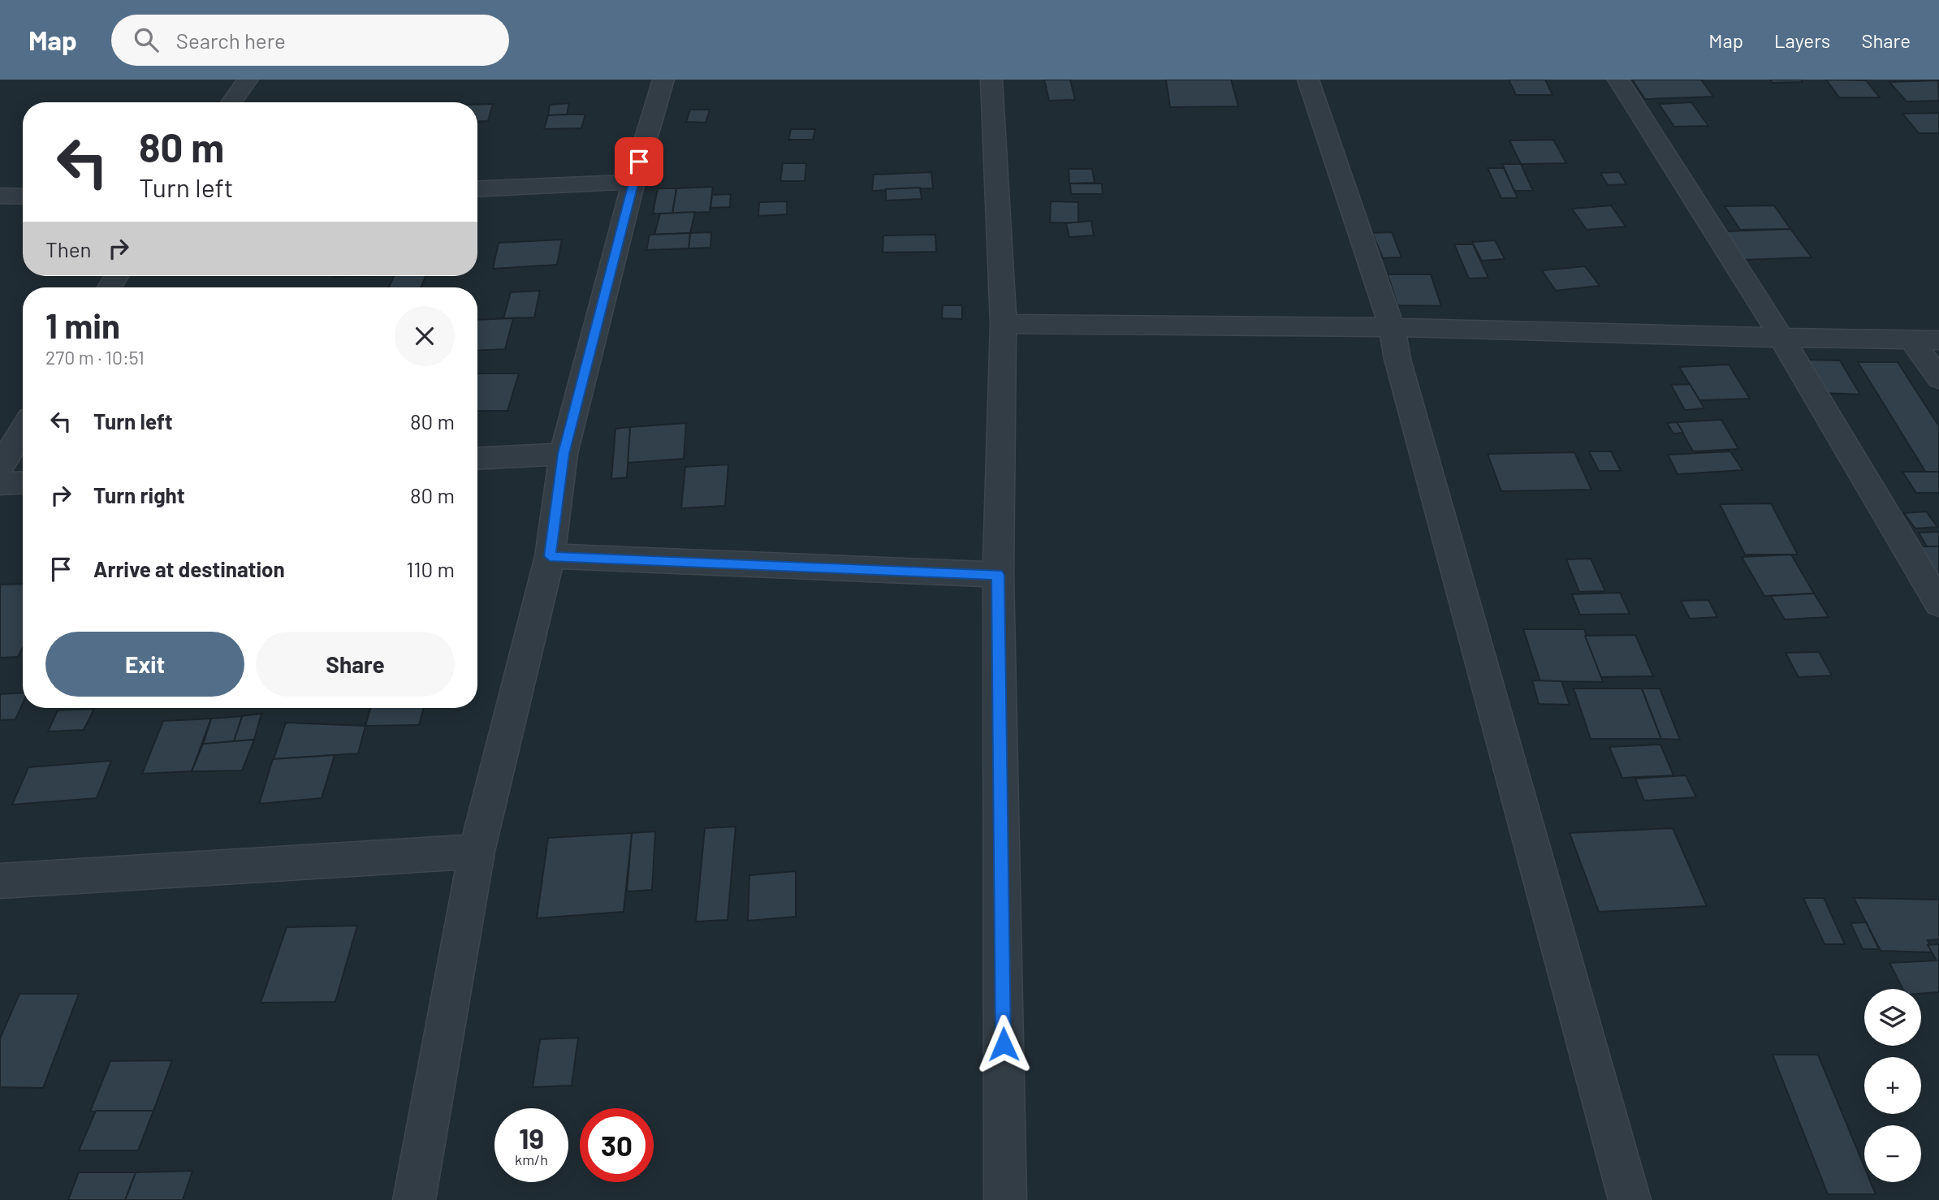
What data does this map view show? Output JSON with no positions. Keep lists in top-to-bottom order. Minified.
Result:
{"page":{"header":"Map","search":"Search here","nav":["Map","Layers","Share"],"turn":["80 m","Turn left"],"then":"Then","heading":["1 min","270 m · 10:51"],"list":[{"name":"Turn left","value":"80 m"},{"name":"Turn right","value":"80 m"},{"name":"Arrive at destination","value":"110 m"}],"buttons":["Exit","Share"],"map_buttons":["+","−"],"speed":"19 km/h","limit":"30"}}
